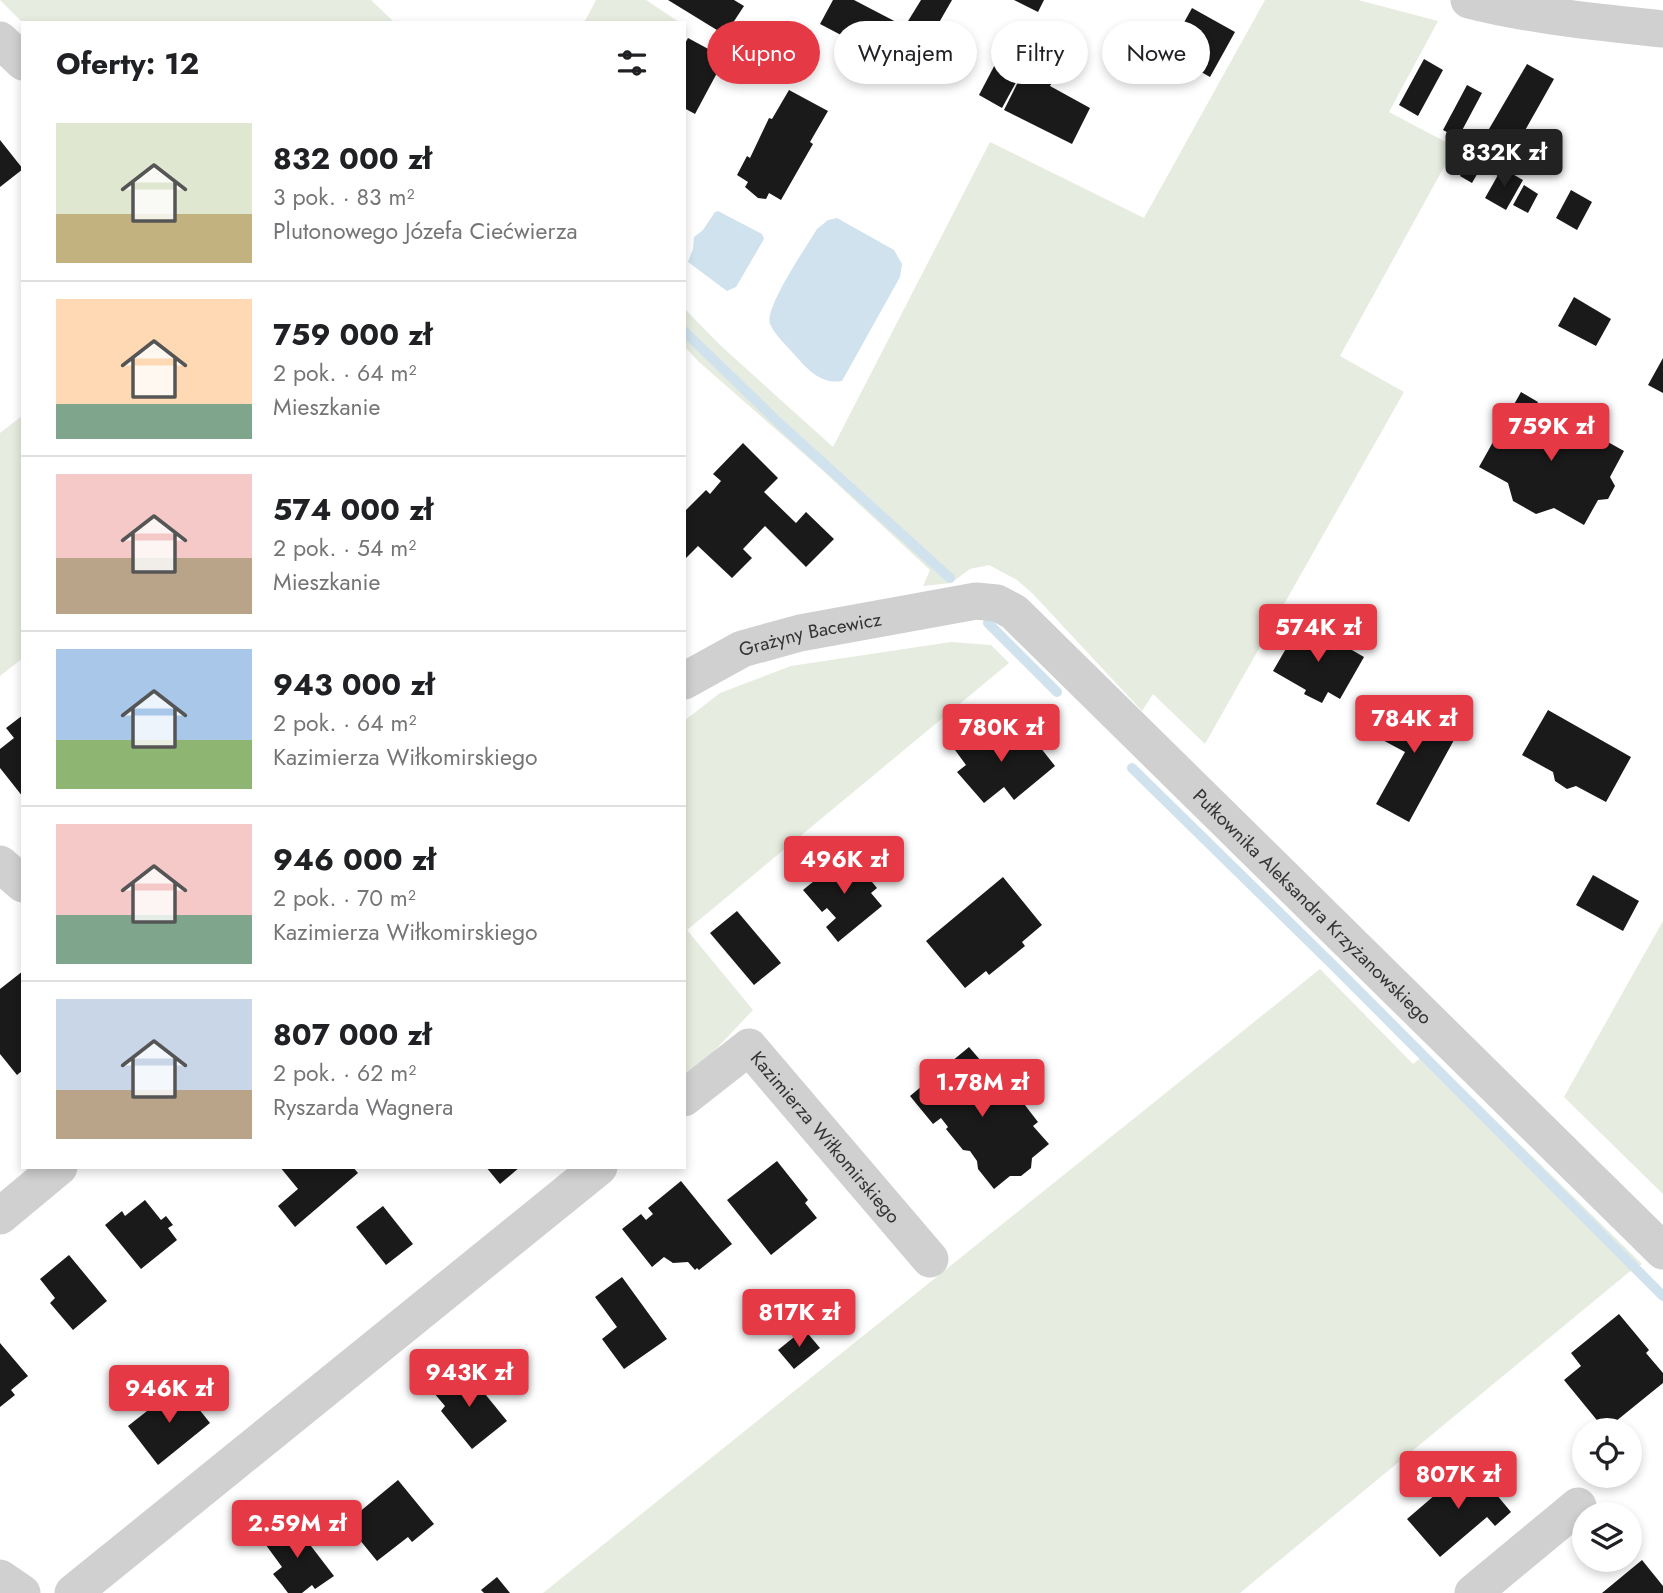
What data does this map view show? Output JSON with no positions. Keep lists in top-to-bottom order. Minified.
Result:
{"streets":{"street":["Grażyny Bacewicz","Pułkownika Aleksandra Krzyżanowskiego","Kazimierza Wiłkomirskiego"]},"crossings":[["Grażyny Bacewicz","Pułkownika Aleksandra Krzyżanowskiego"]],"page":{"chip":["Kupno","Wynajem","Filtry","Nowe"],"heading":"Oferty: 12","list":[{"name":"832 000 zł","note":"3 pok. · 83 m² · Plutonowego Józefa Ciećwierza"},{"name":"759 000 zł","note":"2 pok. · 64 m² · Mieszkanie"},{"name":"574 000 zł","note":"2 pok. · 54 m² · Mieszkanie"},{"name":"943 000 zł","note":"2 pok. · 64 m² · Kazimierza Wiłkomirskiego"},{"name":"946 000 zł","note":"2 pok. · 70 m² · Kazimierza Wiłkomirskiego"},{"name":"807 000 zł","note":"2 pok. · 62 m² · Ryszarda Wagnera"}],"price":["832K zł","759K zł","574K zł","784K zł","780K zł","496K zł","1.78M zł","817K zł","943K zł","946K zł","807K zł","2.59M zł"]}}
